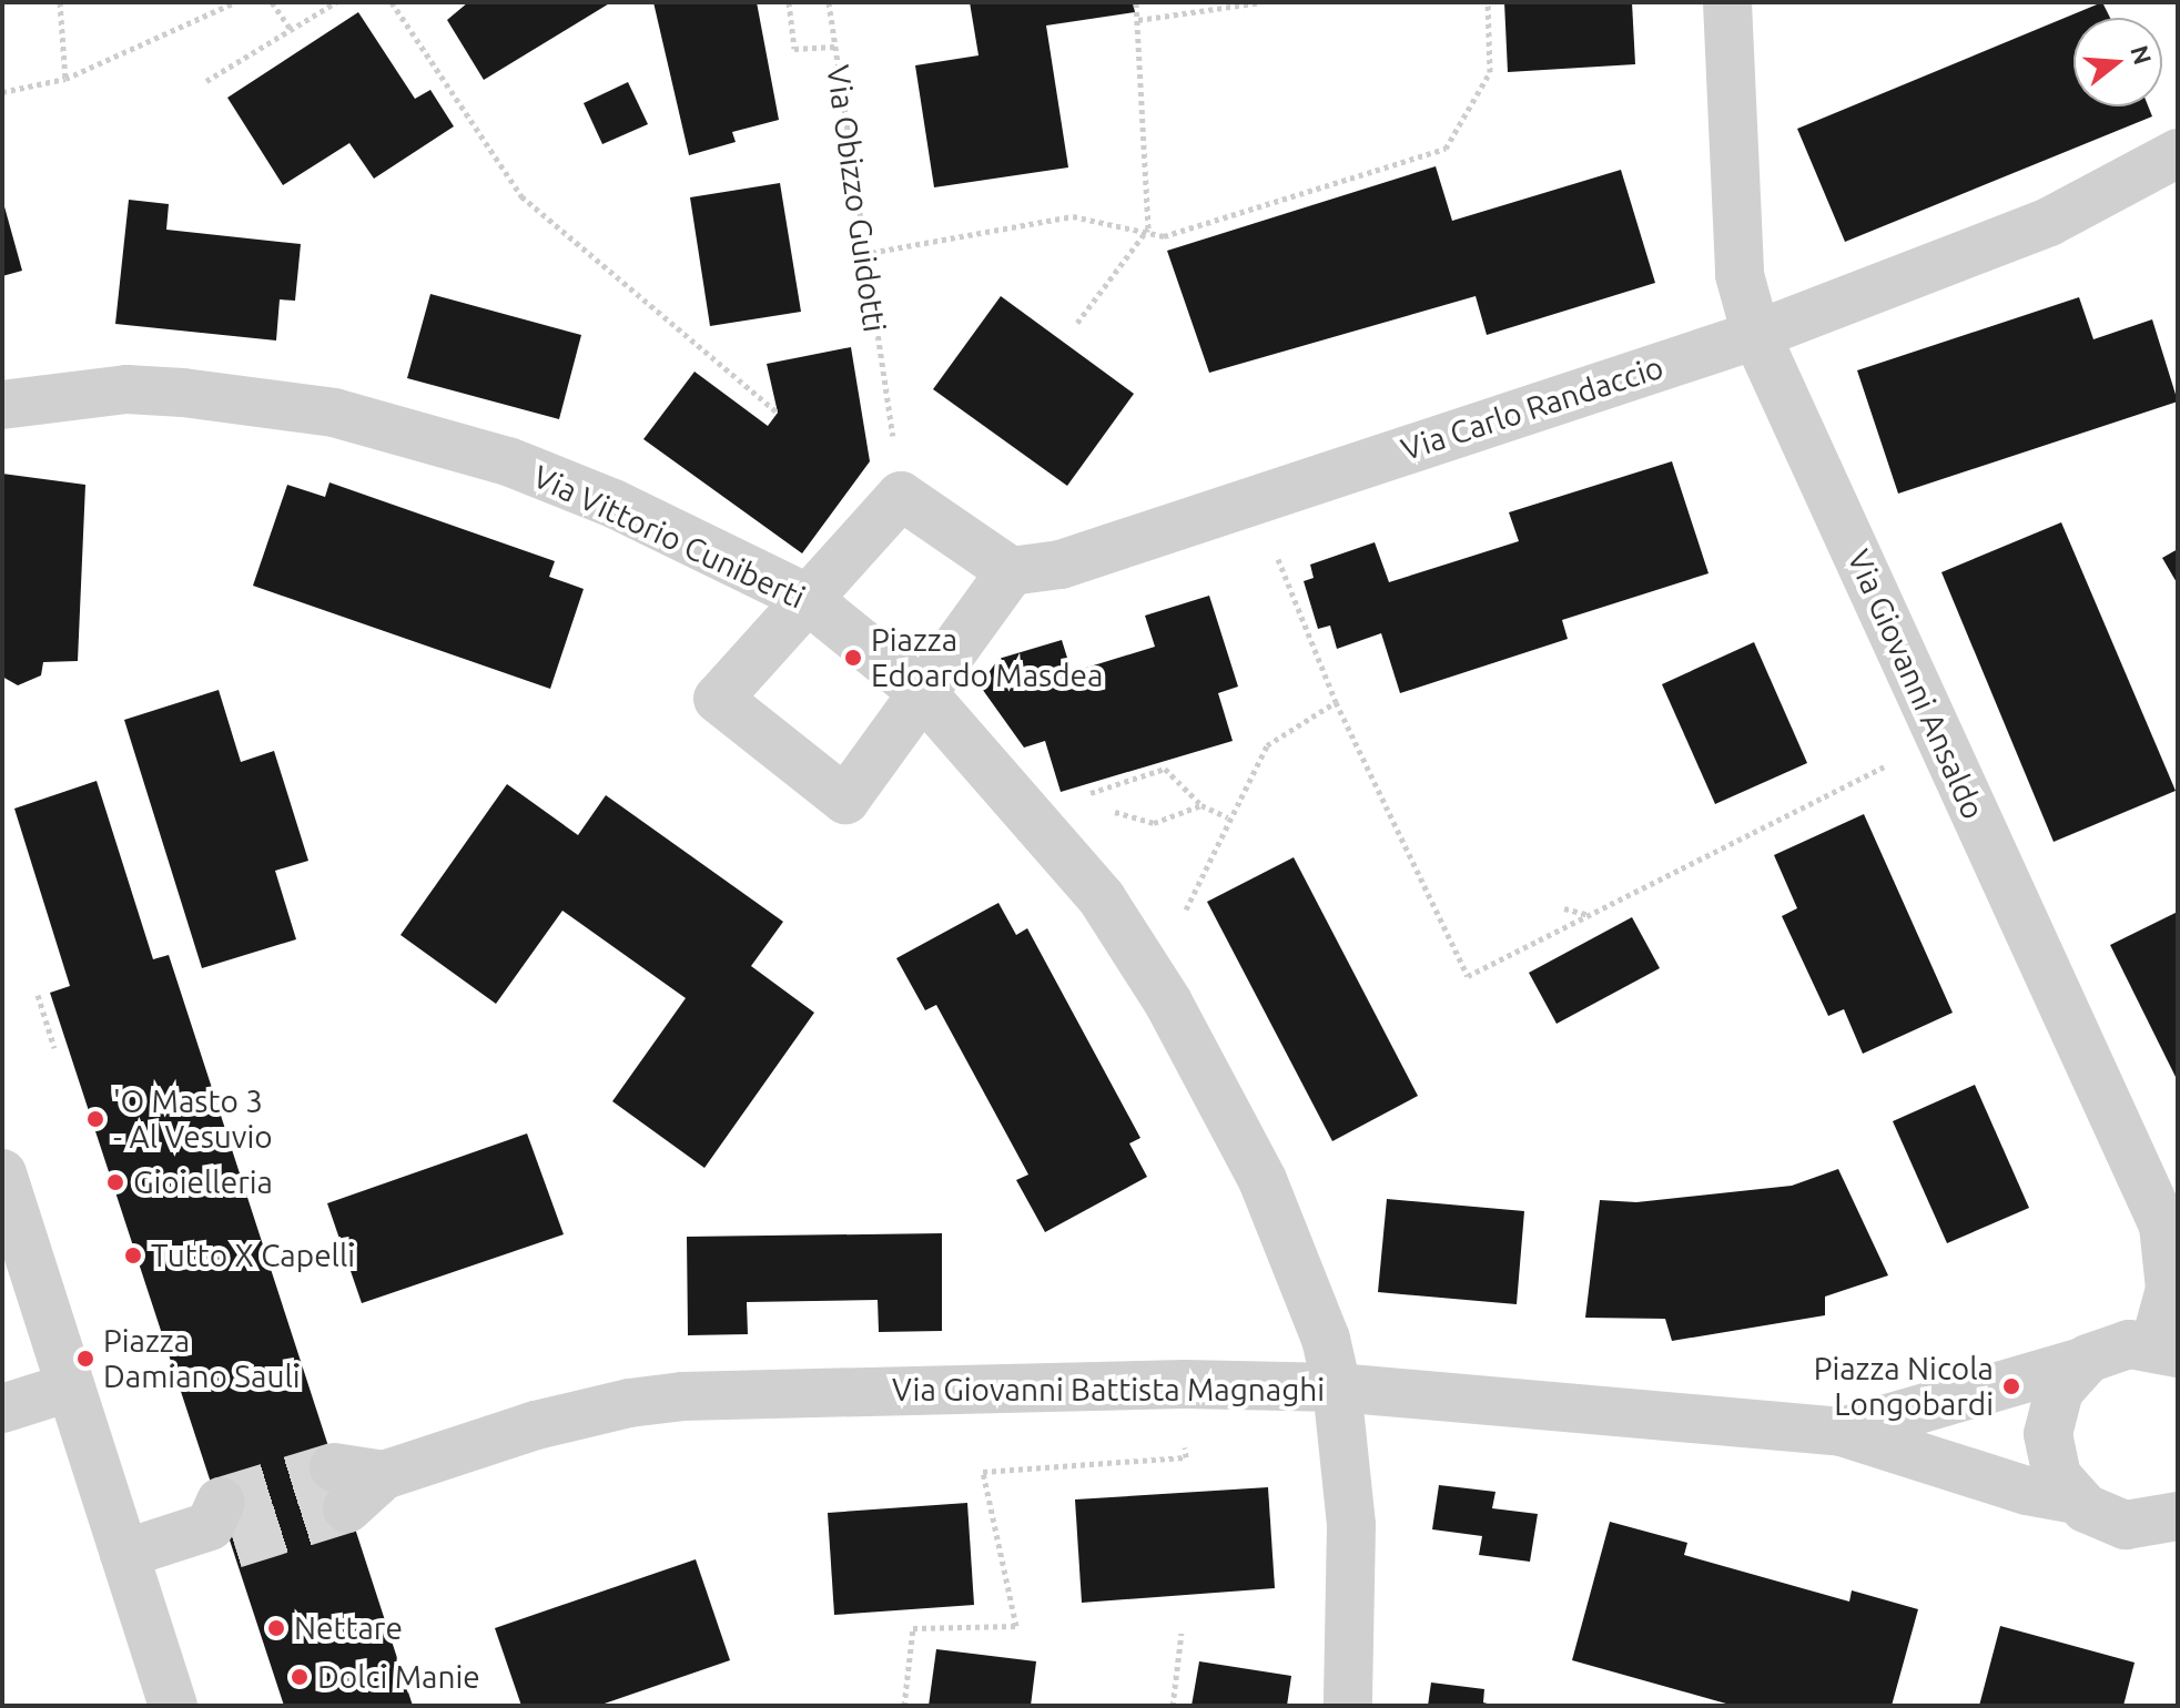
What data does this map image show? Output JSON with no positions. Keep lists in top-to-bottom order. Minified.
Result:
{"streets":{"street":["Via Carlo Randaccio","Via Vittorio Cuniberti","Via Giovanni Ansaldo","Via Giovanni Battista Magnaghi"],"path":["Via Obizzo Guidotti"]},"crossings":[["Via Carlo Randaccio","Via Giovanni Ansaldo"],["Via Vittorio Cuniberti","Via Giovanni Battista Magnaghi"]],"places":["Piazza Edoardo Masdea","'O Masto 3 - Al Vesuvio","Gioielleria","Tutto X Capelli","Piazza Damiano Sauli","Piazza Nicola Longobardi","Nettare","Dolci Manie"],"north":"right"}
